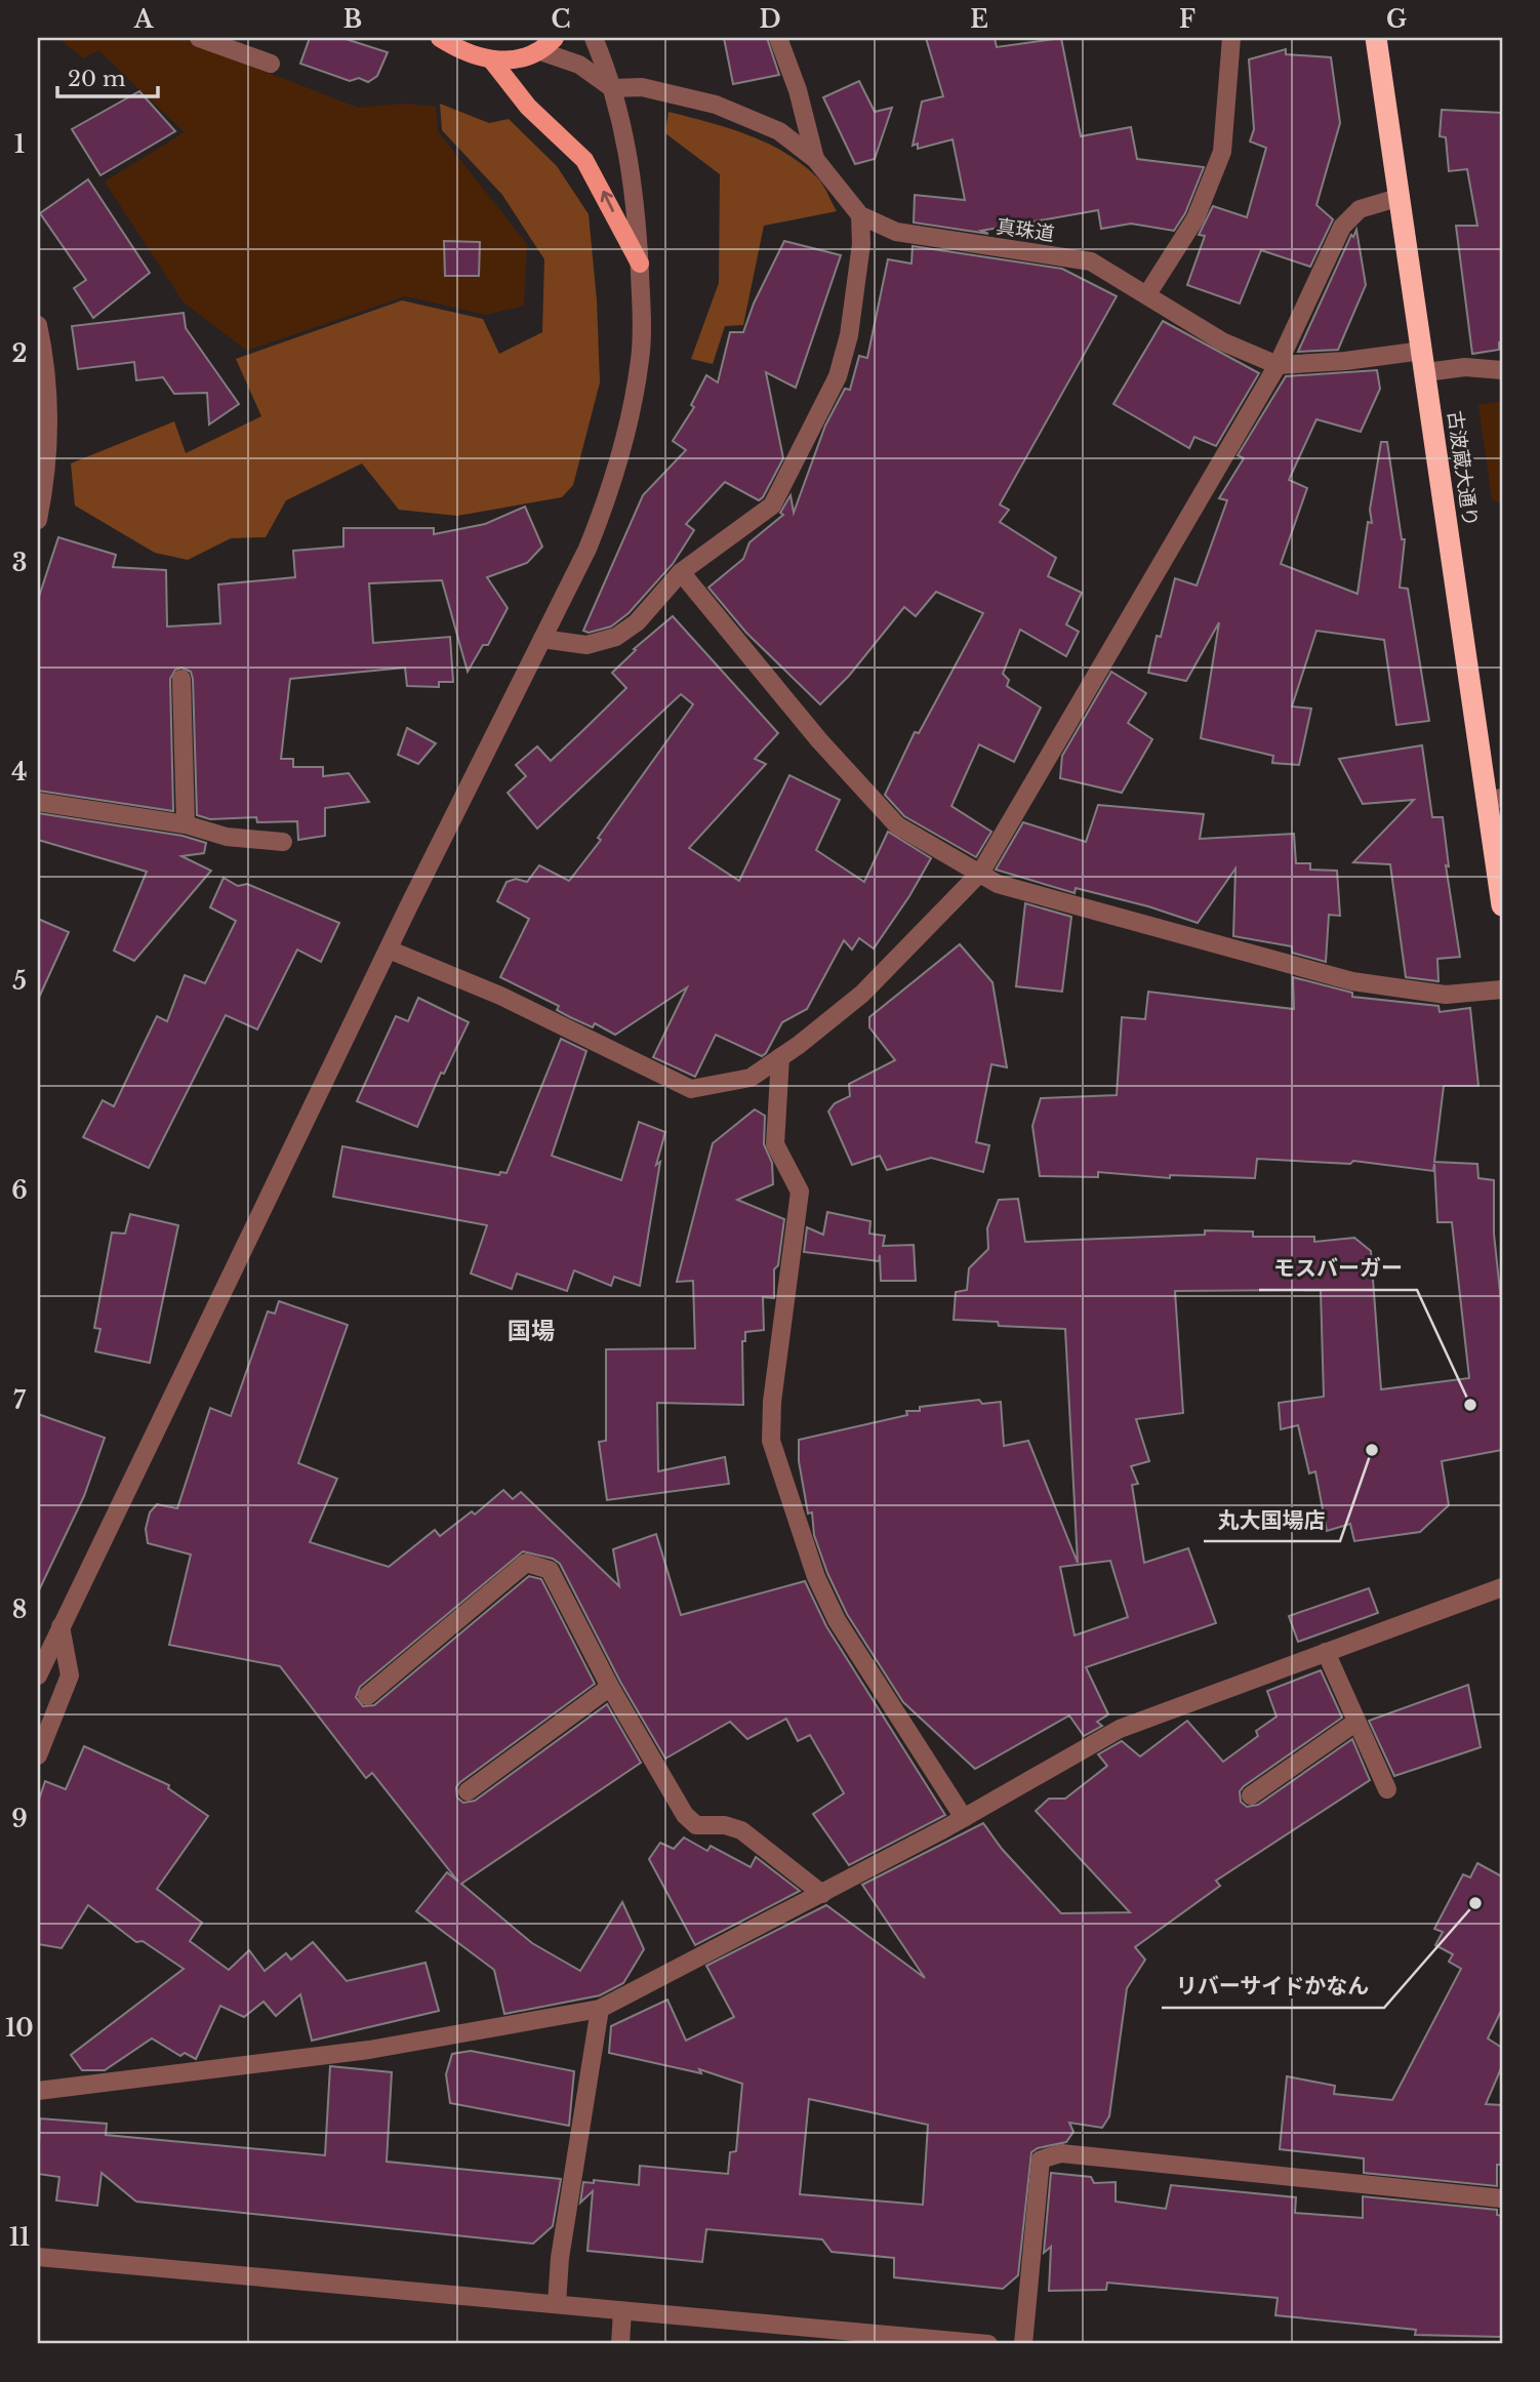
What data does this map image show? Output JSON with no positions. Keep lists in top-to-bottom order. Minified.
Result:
{"streets":{"highway":["古波蔵大通り"],"street":["真珠道"]},"crossings":[["真珠道","古波蔵大通り"]],"districts":["国場"],"places":["モスバーガー","丸大国場店","リバーサイドかなん"],"scale_bar":"20 m","grid":{"columns":["A","B","C","D","E","F","G"],"rows":["1","2","3","4","5","6","7","8","9","10","11"]}}
